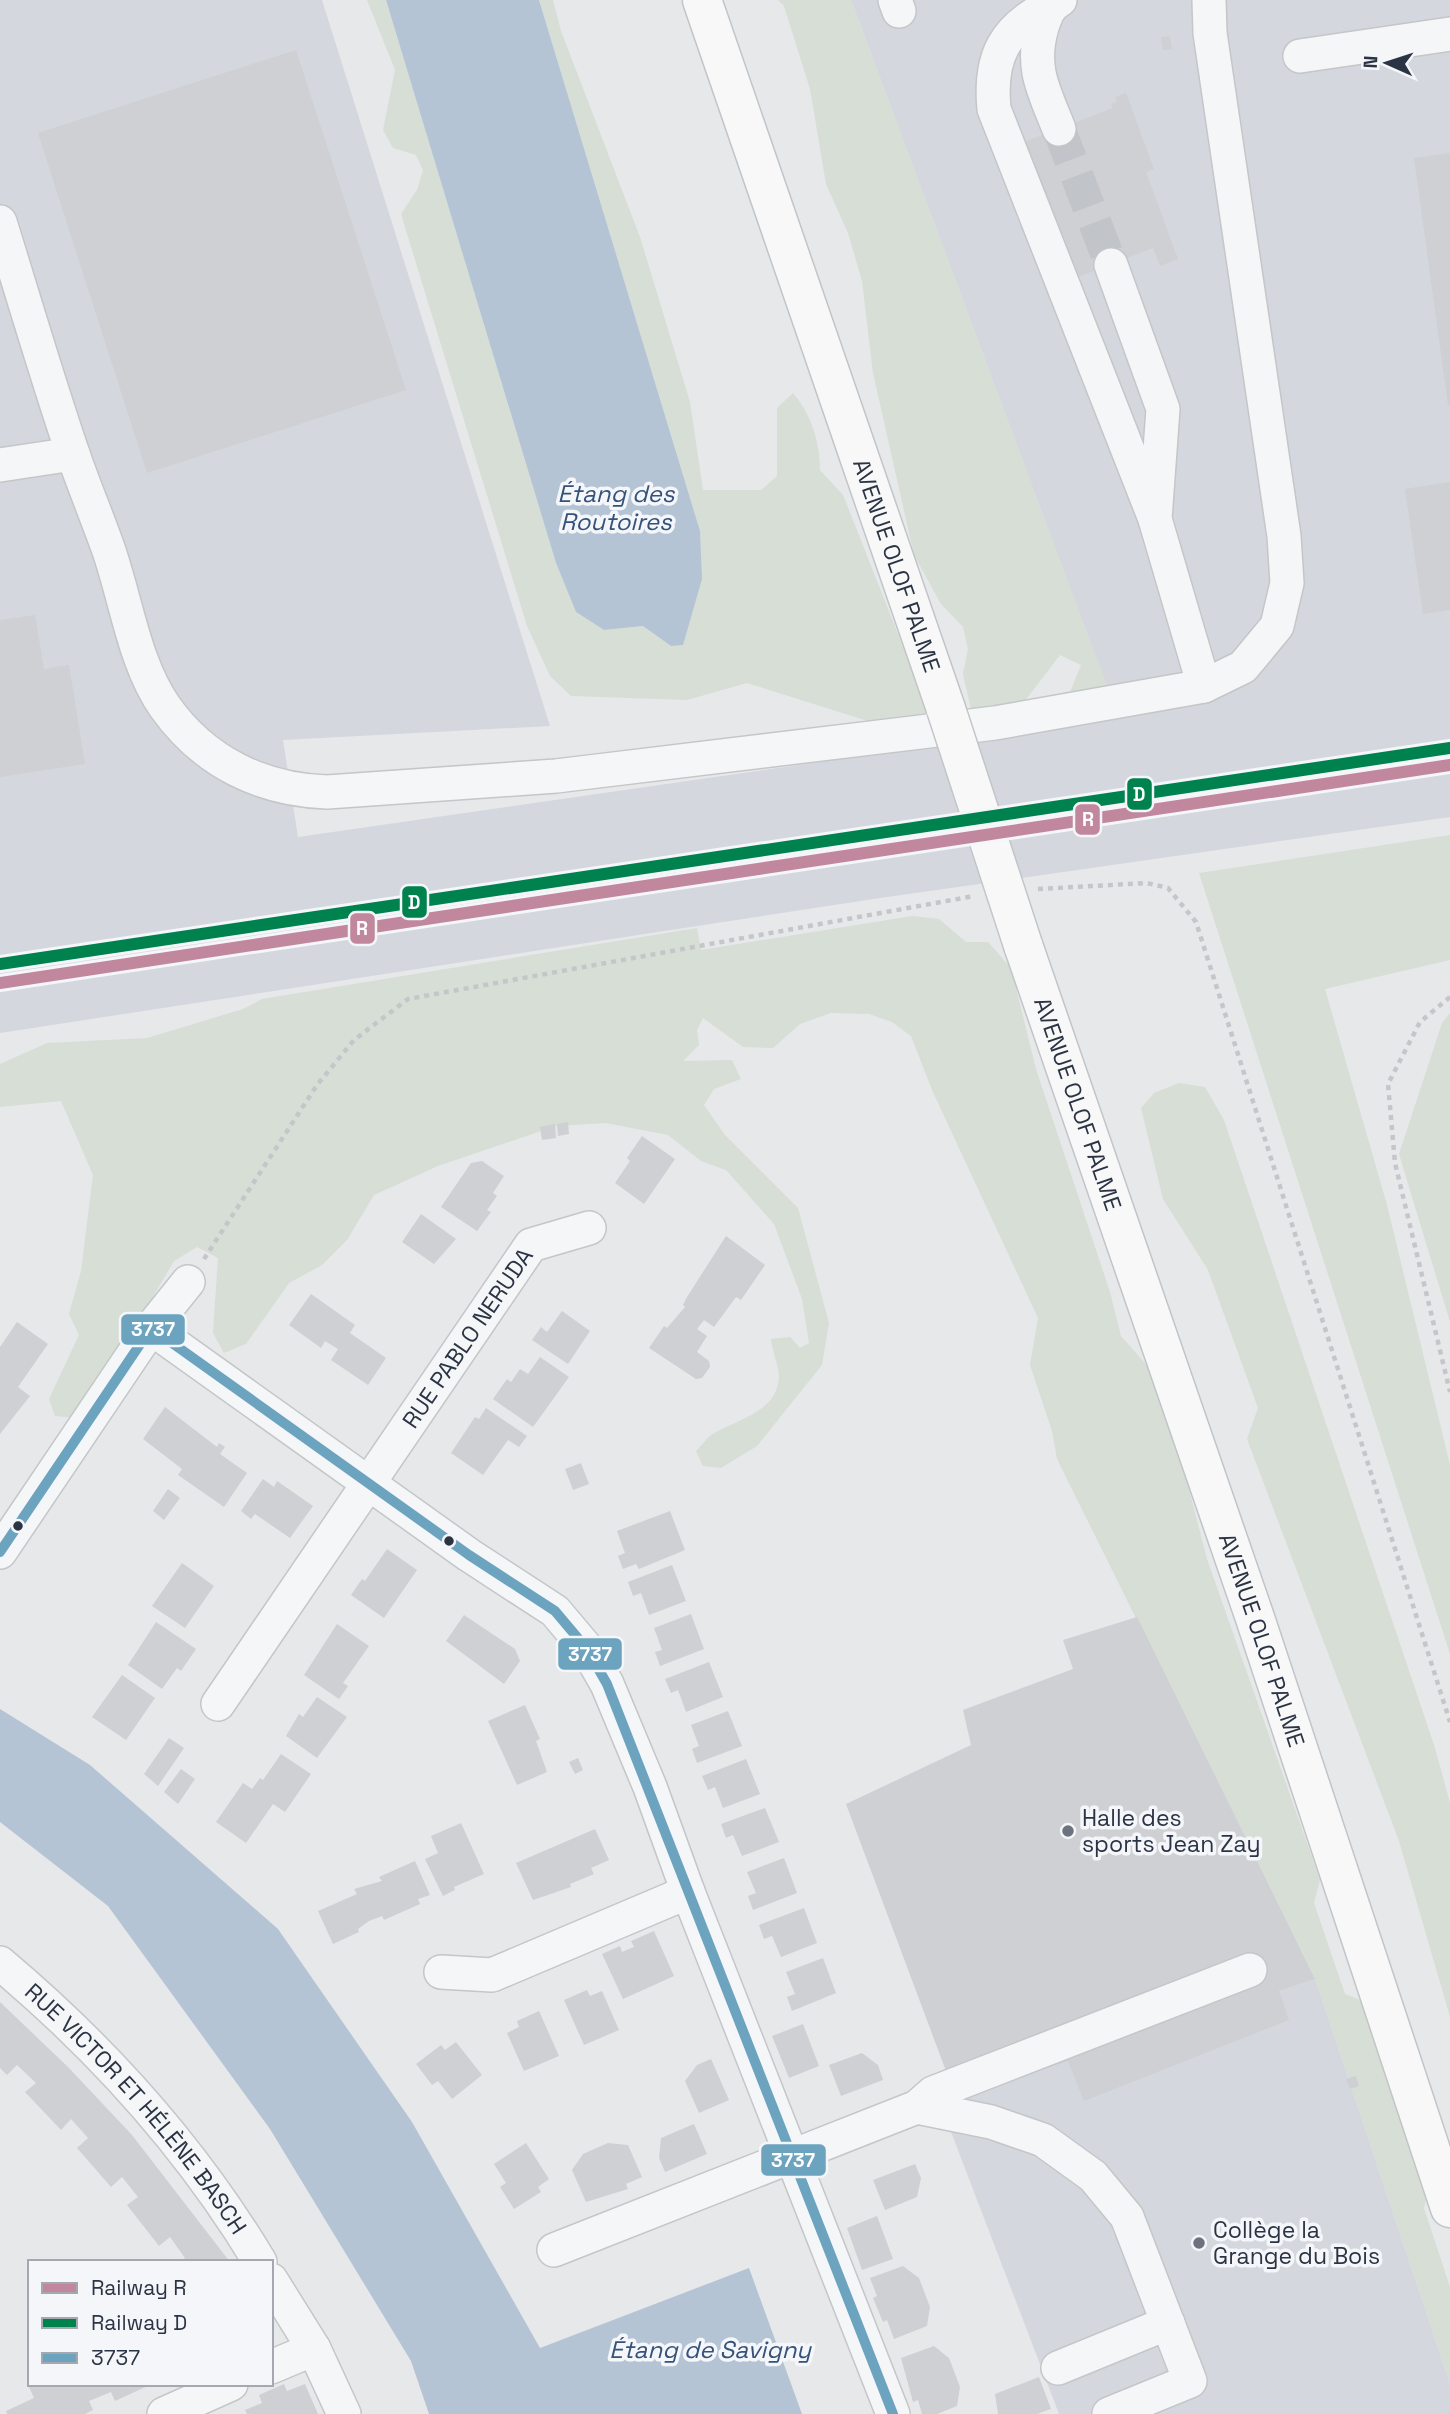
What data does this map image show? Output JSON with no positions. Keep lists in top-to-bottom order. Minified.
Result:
{"streets":{"main road":["AVENUE OLOF PALME"],"street":["RUE PABLO NERUDA","RUE VICTOR ET HÉLÈNE BASCH"]},"water":["Étang des Routoires","Étang de Savigny"],"places":["Halle des sports Jean Zay","Collège la Grange du Bois"],"lines":["rail line D","rail line R","transit line 3737"],"legend":["Railway R","Railway D","3737"],"north":"left"}
